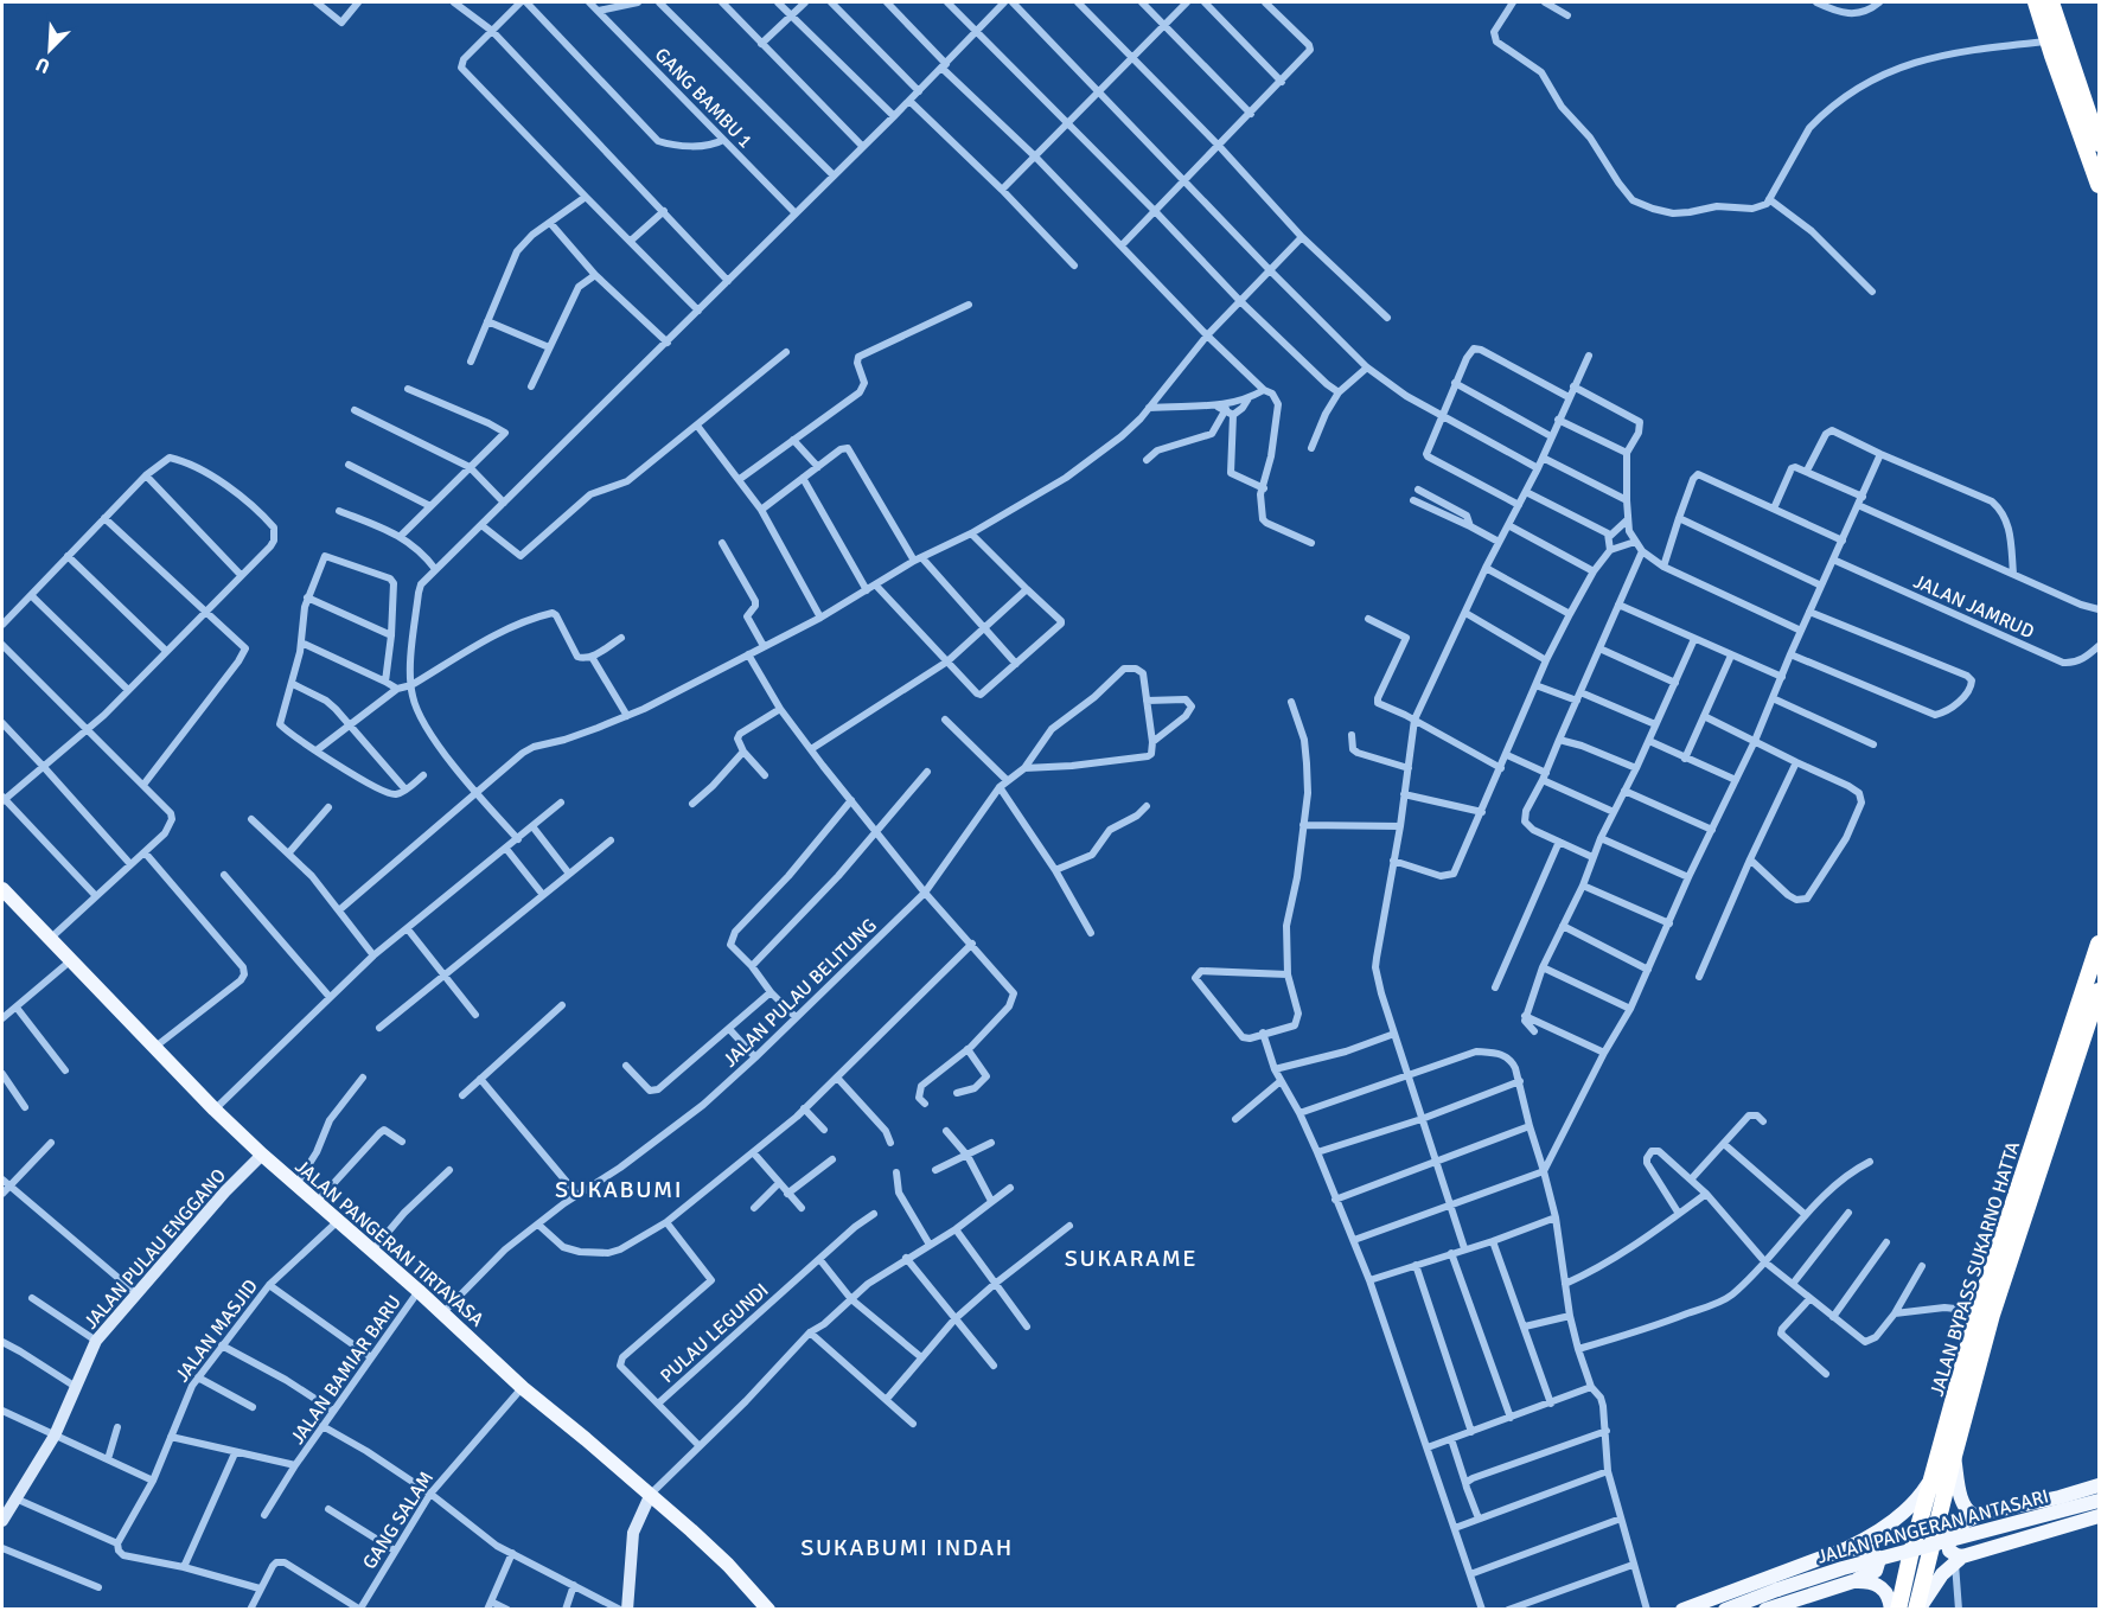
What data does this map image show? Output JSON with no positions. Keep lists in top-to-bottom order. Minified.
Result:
{"streets":{"highway":["JALAN BYPASS SUKARNO HATTA"],"main road":["JALAN PANGERAN TIRTAYASA","JALAN PANGERAN ANTASARI"],"street":["GANG BAMBU 1","JALAN JAMRUD","JALAN PULAU BELITUNG","JALAN PULAU ENGGANO","JALAN MASJID","PULAU LEGUNDI","JALAN BAMIAR BARU","GANG SALAM"]},"crossings":[["JALAN PULAU BELITUNG","JALAN PANGERAN TIRTAYASA"],["JALAN PANGERAN TIRTAYASA","JALAN PULAU ENGGANO"],["JALAN PANGERAN TIRTAYASA","JALAN MASJID"],["JALAN PANGERAN TIRTAYASA","JALAN BAMIAR BARU"],["JALAN PANGERAN TIRTAYASA","GANG SALAM"],["JALAN BYPASS SUKARNO HATTA","JALAN PANGERAN ANTASARI"],["JALAN MASJID","JALAN BAMIAR BARU"]],"districts":["SUKABUMI","SUKARAME","SUKABUMI INDAH"],"north":"bottom left"}
